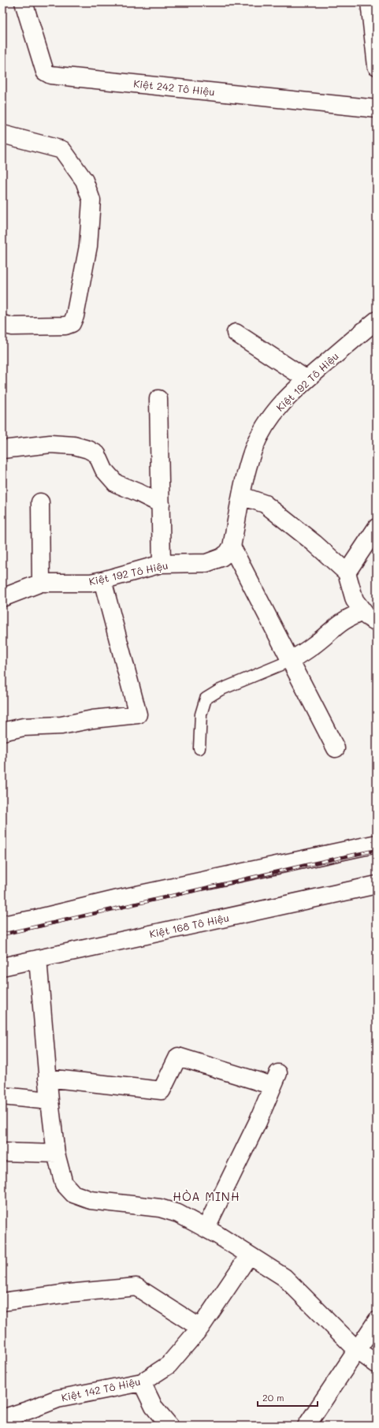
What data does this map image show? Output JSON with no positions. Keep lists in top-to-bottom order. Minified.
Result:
{"streets":{"street":["Kiệt 242 Tô Hiệu","Kiệt 192 Tô Hiệu","Kiệt 168 Tô Hiệu","Kiệt 142 Tô Hiệu"]},"districts":["HÒA MINH"],"scale_bar":"20 m"}
